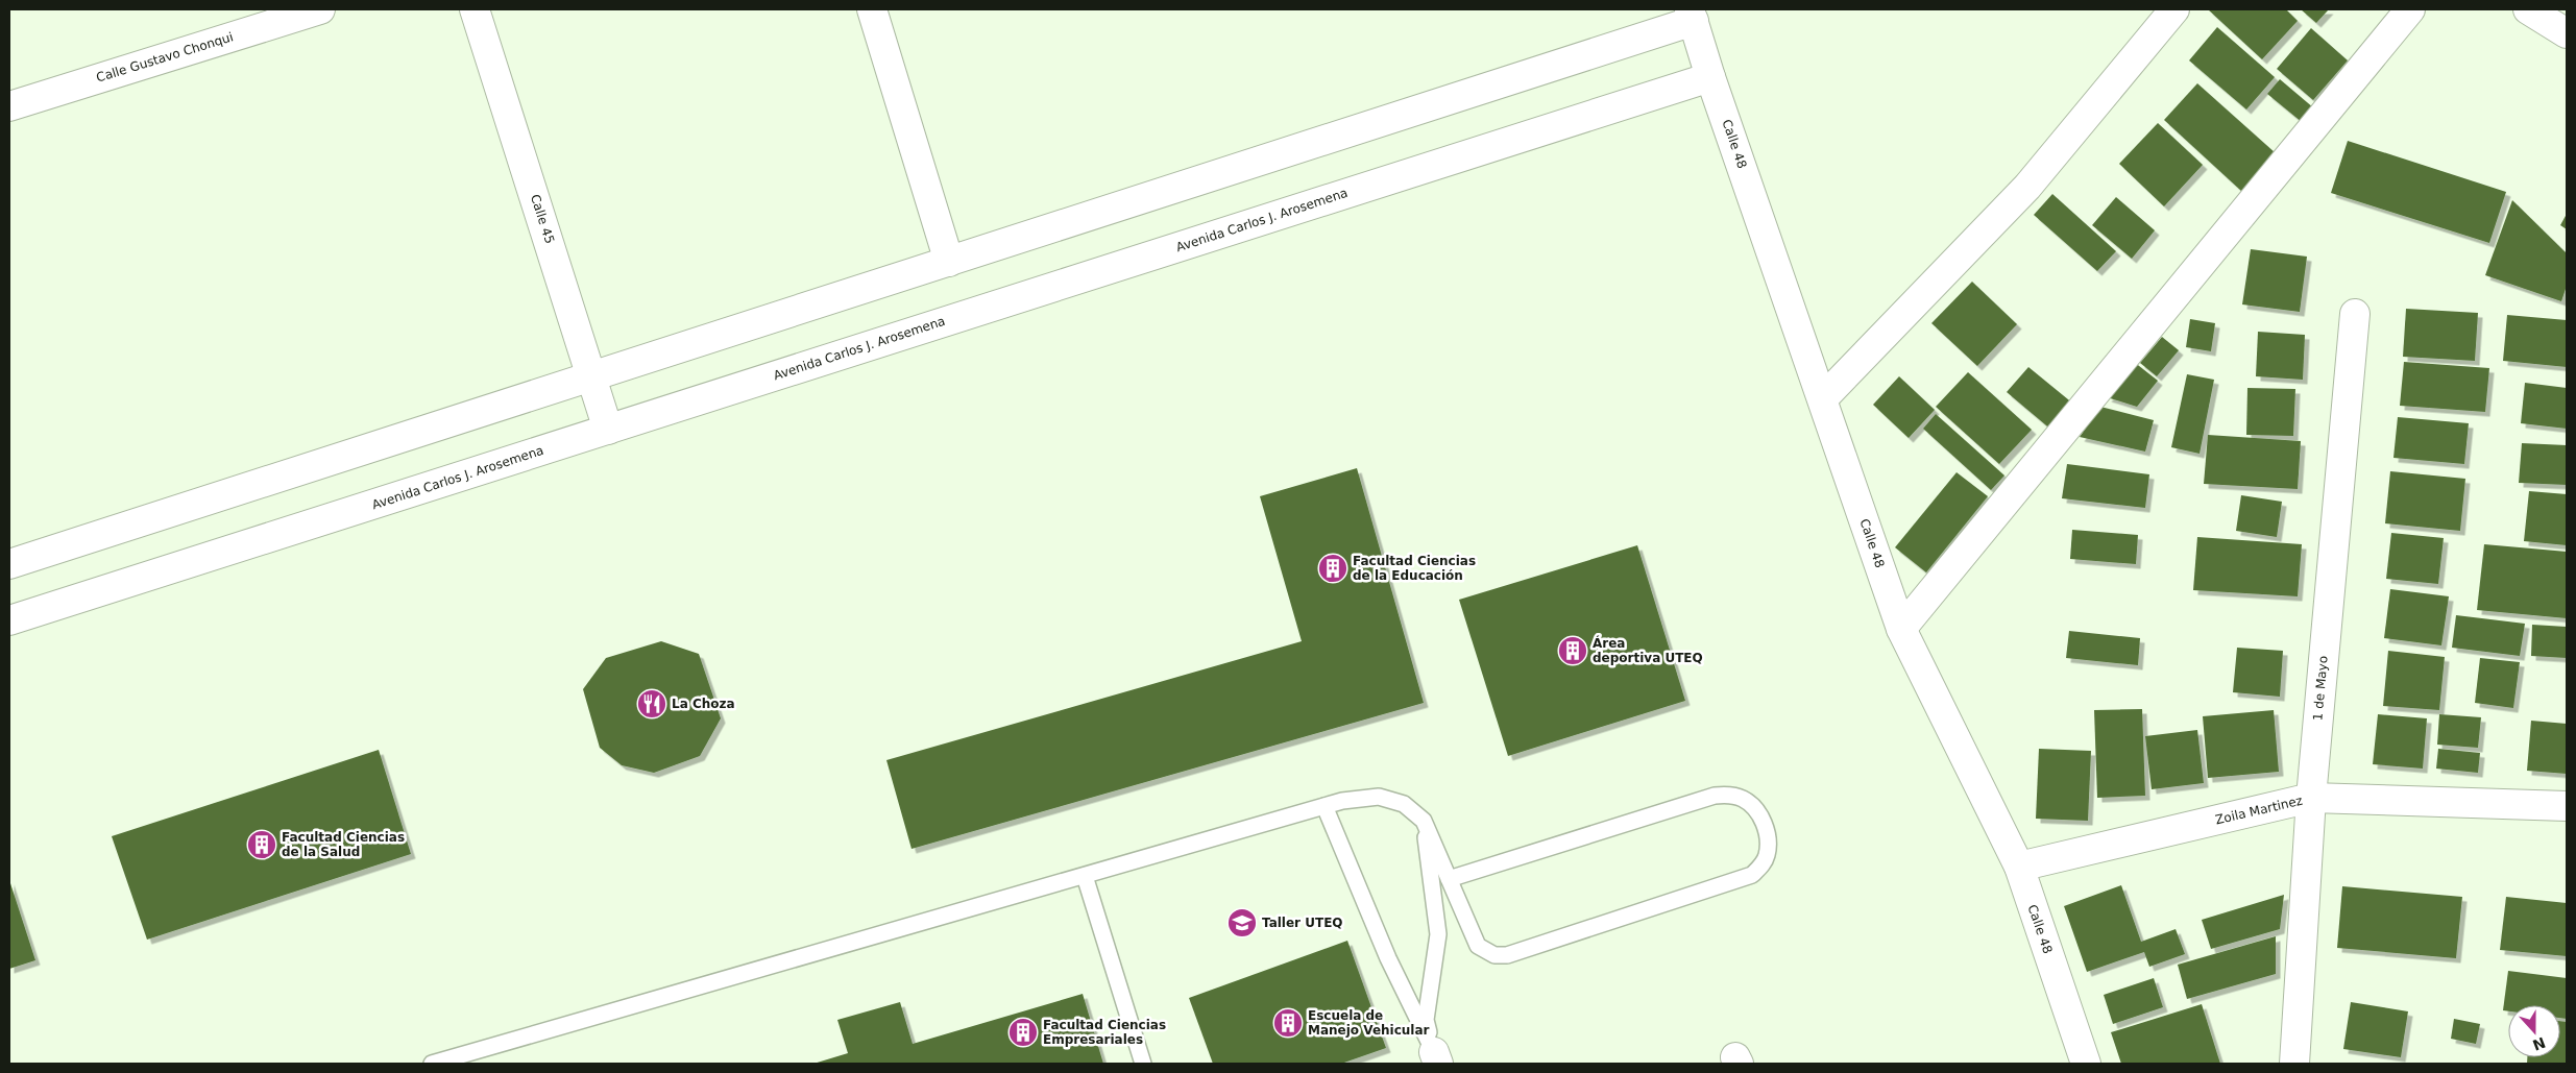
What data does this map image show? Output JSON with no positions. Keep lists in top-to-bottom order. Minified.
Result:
{"streets":{"street":["Calle Gustavo Chonqui","Calle 48","Calle 45","Avenida Carlos J. Arosemena","1 de Mayo","Zoila Martinez"]},"crossings":[["Calle 48","Avenida Carlos J. Arosemena"],["Calle 48","Zoila Martinez"],["Calle 45","Avenida Carlos J. Arosemena"],["1 de Mayo","Zoila Martinez"]],"places":{"building":["Facultad Ciencias de la Educación","Área deportiva UTEQ","Facultad Ciencias de la Salud","Escuela de Manejo Vehicular","Facultad Ciencias Empresariales"],"restaurant":["La Choza"],"school or university":["Taller UTEQ"]},"north":"bottom"}
